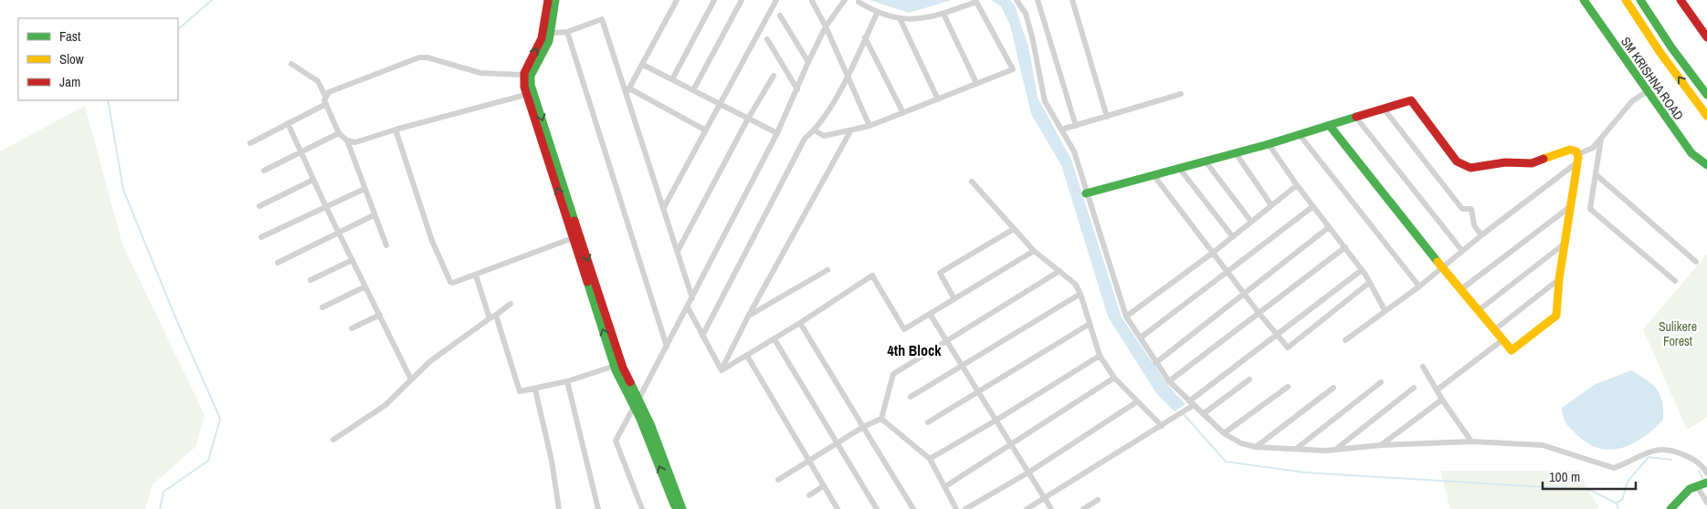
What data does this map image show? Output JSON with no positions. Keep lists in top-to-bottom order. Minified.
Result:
{"streets":{"main road":["SM KRISHNA ROAD"]},"districts":["4th Block"],"parks":["Sulikere Forest"],"legend":["Fast","Slow","Jam"],"scale_bar":"100 m"}
